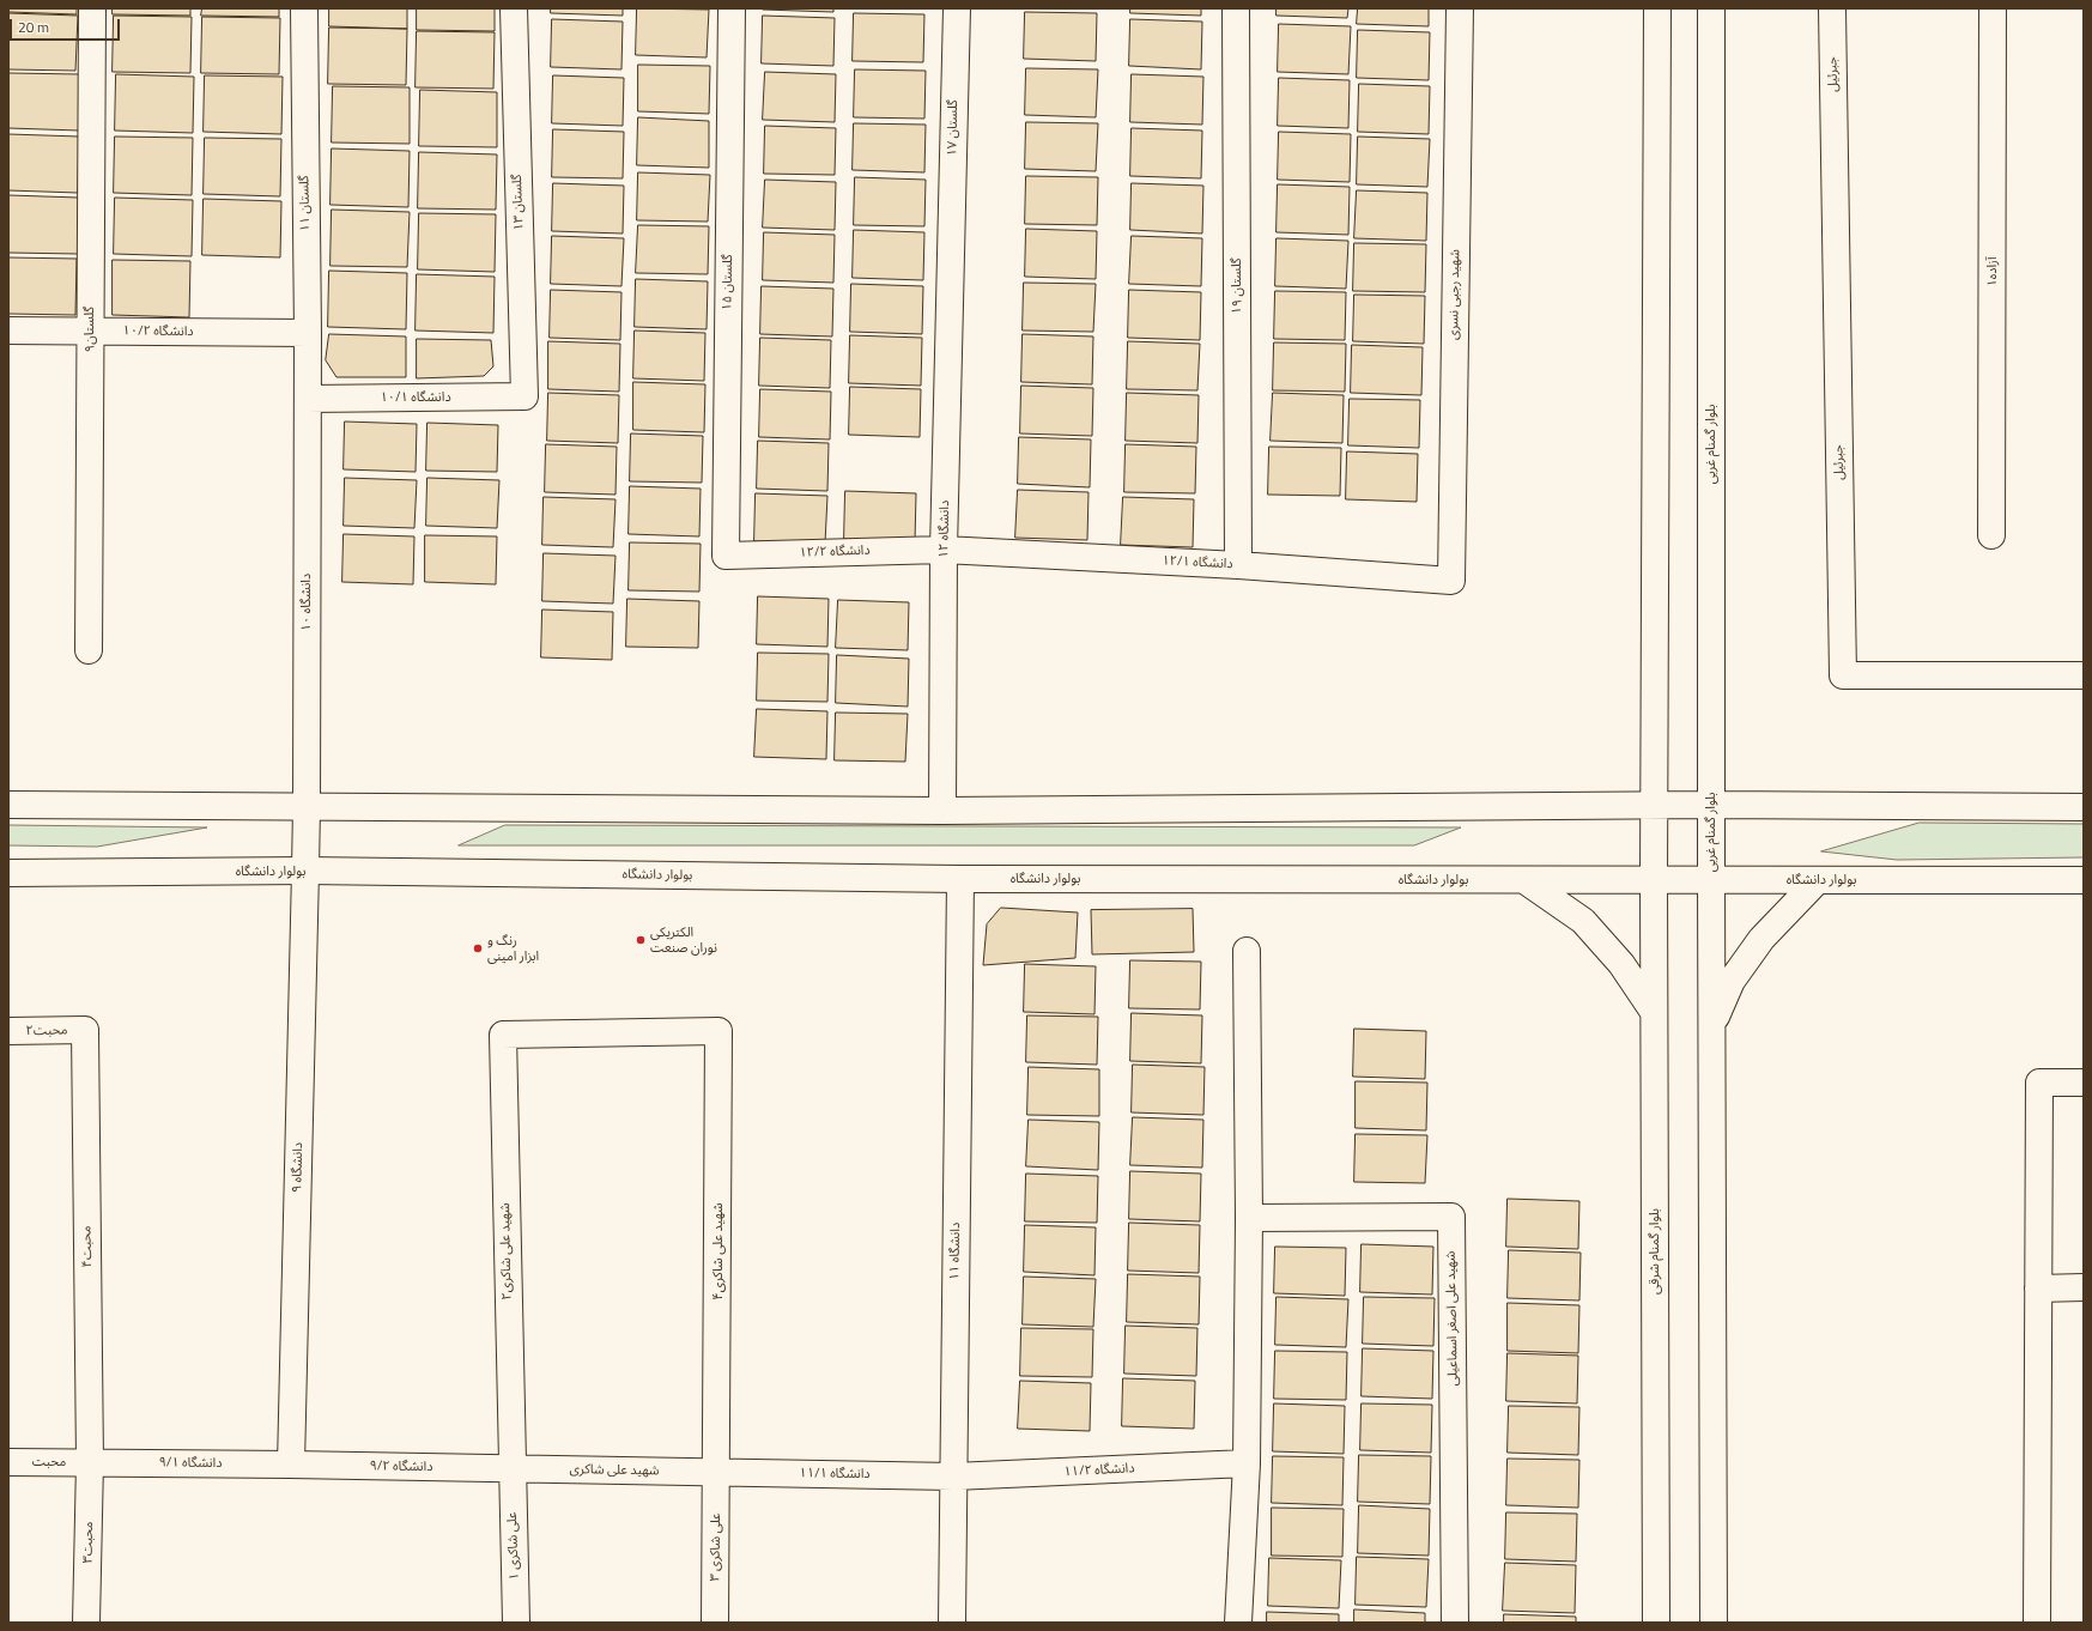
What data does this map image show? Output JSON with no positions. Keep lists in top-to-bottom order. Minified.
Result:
{"streets":{"street":["جبرئیل","گلستان ۱۷","گلستان ۱۳","گلستان ۱۱","آزاده۱","گلستان ۱۵","گلستان ۱۹","شهید رجبی نسری","گلستان۹","دانشگاه ۱۰/۲","دانشگاه ۱۰/۱","بلوار گمنام غربی","دانشگاه ۱۲","دانشگاه ۱۲/۲","دانشگاه ۱۲/۱","دانشگاه ۱۰","بولوار دانشگاه","محبت۲","دانشگاه ۹","محبت۴","شهید علی شاکری۲","شهید علی شاکری۴","دانشگاه ۱۱","بلوار گمنام شرقی","شهید علی اصغر اسماعیلی","محبت","دانشگاه ۹/۱","دانشگاه ۹/۲","شهید علی شاکری","دانشگاه ۱۱/۲","دانشگاه ۱۱/۱","محبت۳","علی شاکری ۱","علی شاکری ۳"]},"crossings":[["گلستان ۱۷","دانشگاه ۱۲"],["گلستان ۱۳","دانشگاه ۱۰/۱"],["گلستان ۱۱","دانشگاه ۱۰/۲"],["گلستان ۱۱","دانشگاه ۱۰/۱"],["گلستان ۱۱","دانشگاه ۱۰"],["گلستان ۱۵","دانشگاه ۱۲/۲"],["گلستان ۱۹","دانشگاه ۱۲/۱"],["شهید رجبی نسری","دانشگاه ۱۲/۱"],["گلستان۹","دانشگاه ۱۰/۲"],["دانشگاه ۱۰/۱","دانشگاه ۱۰"],["بلوار گمنام غربی","بولوار دانشگاه"],["دانشگاه ۱۲","دانشگاه ۱۲/۲"],["دانشگاه ۱۲","دانشگاه ۱۲/۱"],["دانشگاه ۱۲/۲","دانشگاه ۱۲/۱"],["دانشگاه ۱۰","بولوار دانشگاه"],["دانشگاه ۱۰","دانشگاه ۹"],["بولوار دانشگاه","دانشگاه ۹"],["بولوار دانشگاه","دانشگاه ۱۱"],["بولوار دانشگاه","بلوار گمنام شرقی"],["محبت۲","محبت۴"],["دانشگاه ۹","دانشگاه ۹/۱"],["دانشگاه ۹","دانشگاه ۹/۲"],["محبت۴","محبت"],["محبت۴","دانشگاه ۹/۱"],["محبت۴","محبت۳"],["شهید علی شاکری۲","شهید علی شاکری۴"],["شهید علی شاکری۲","دانشگاه ۹/۲"],["شهید علی شاکری۲","شهید علی شاکری"],["شهید علی شاکری۲","علی شاکری ۱"],["شهید علی شاکری۴","شهید علی شاکری"],["شهید علی شاکری۴","دانشگاه ۱۱/۱"],["شهید علی شاکری۴","علی شاکری ۳"],["دانشگاه ۱۱","دانشگاه ۱۱/۲"],["دانشگاه ۱۱","دانشگاه ۱۱/۱"],["محبت","دانشگاه ۹/۱"],["محبت","محبت۳"],["دانشگاه ۹/۱","دانشگاه ۹/۲"],["دانشگاه ۹/۱","محبت۳"],["دانشگاه ۹/۲","شهید علی شاکری"],["دانشگاه ۹/۲","علی شاکری ۱"],["شهید علی شاکری","دانشگاه ۱۱/۱"],["شهید علی شاکری","علی شاکری ۱"],["شهید علی شاکری","علی شاکری ۳"],["دانشگاه ۱۱/۲","دانشگاه ۱۱/۱"],["دانشگاه ۱۱/۱","علی شاکری ۳"]],"places":["الکتریکی نوران صنعت","رنگ و ابزار امینی"],"scale_bar":"20 m"}
